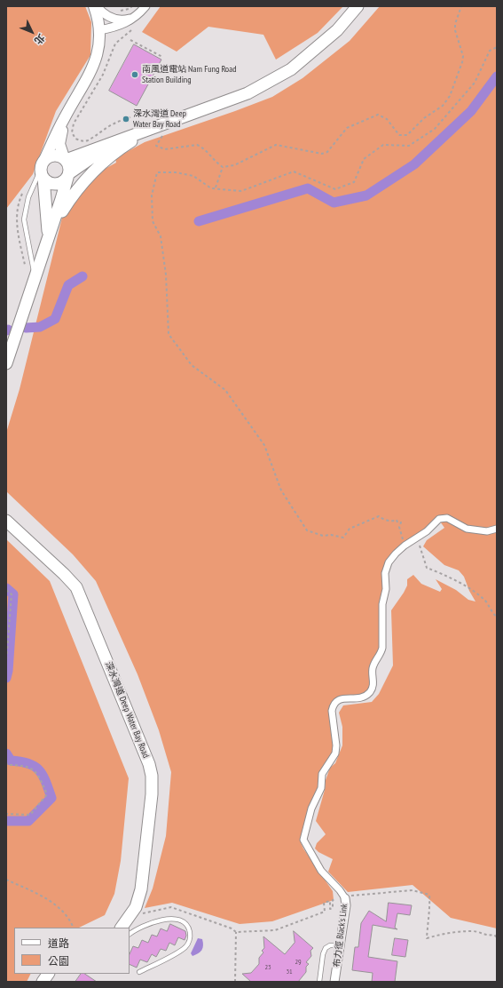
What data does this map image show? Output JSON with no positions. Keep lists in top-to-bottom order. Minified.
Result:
{"streets":{"main road":["深水灣道 Deep Water Bay Road"],"street":["布力徑 Black's Link"]},"places":["南風道電站 Nam Fung Road Station Building","深水灣道 Deep Water Bay Road"],"house_numbers":["29","23","31"],"legend":["道路","公園"],"north":"bottom right"}
